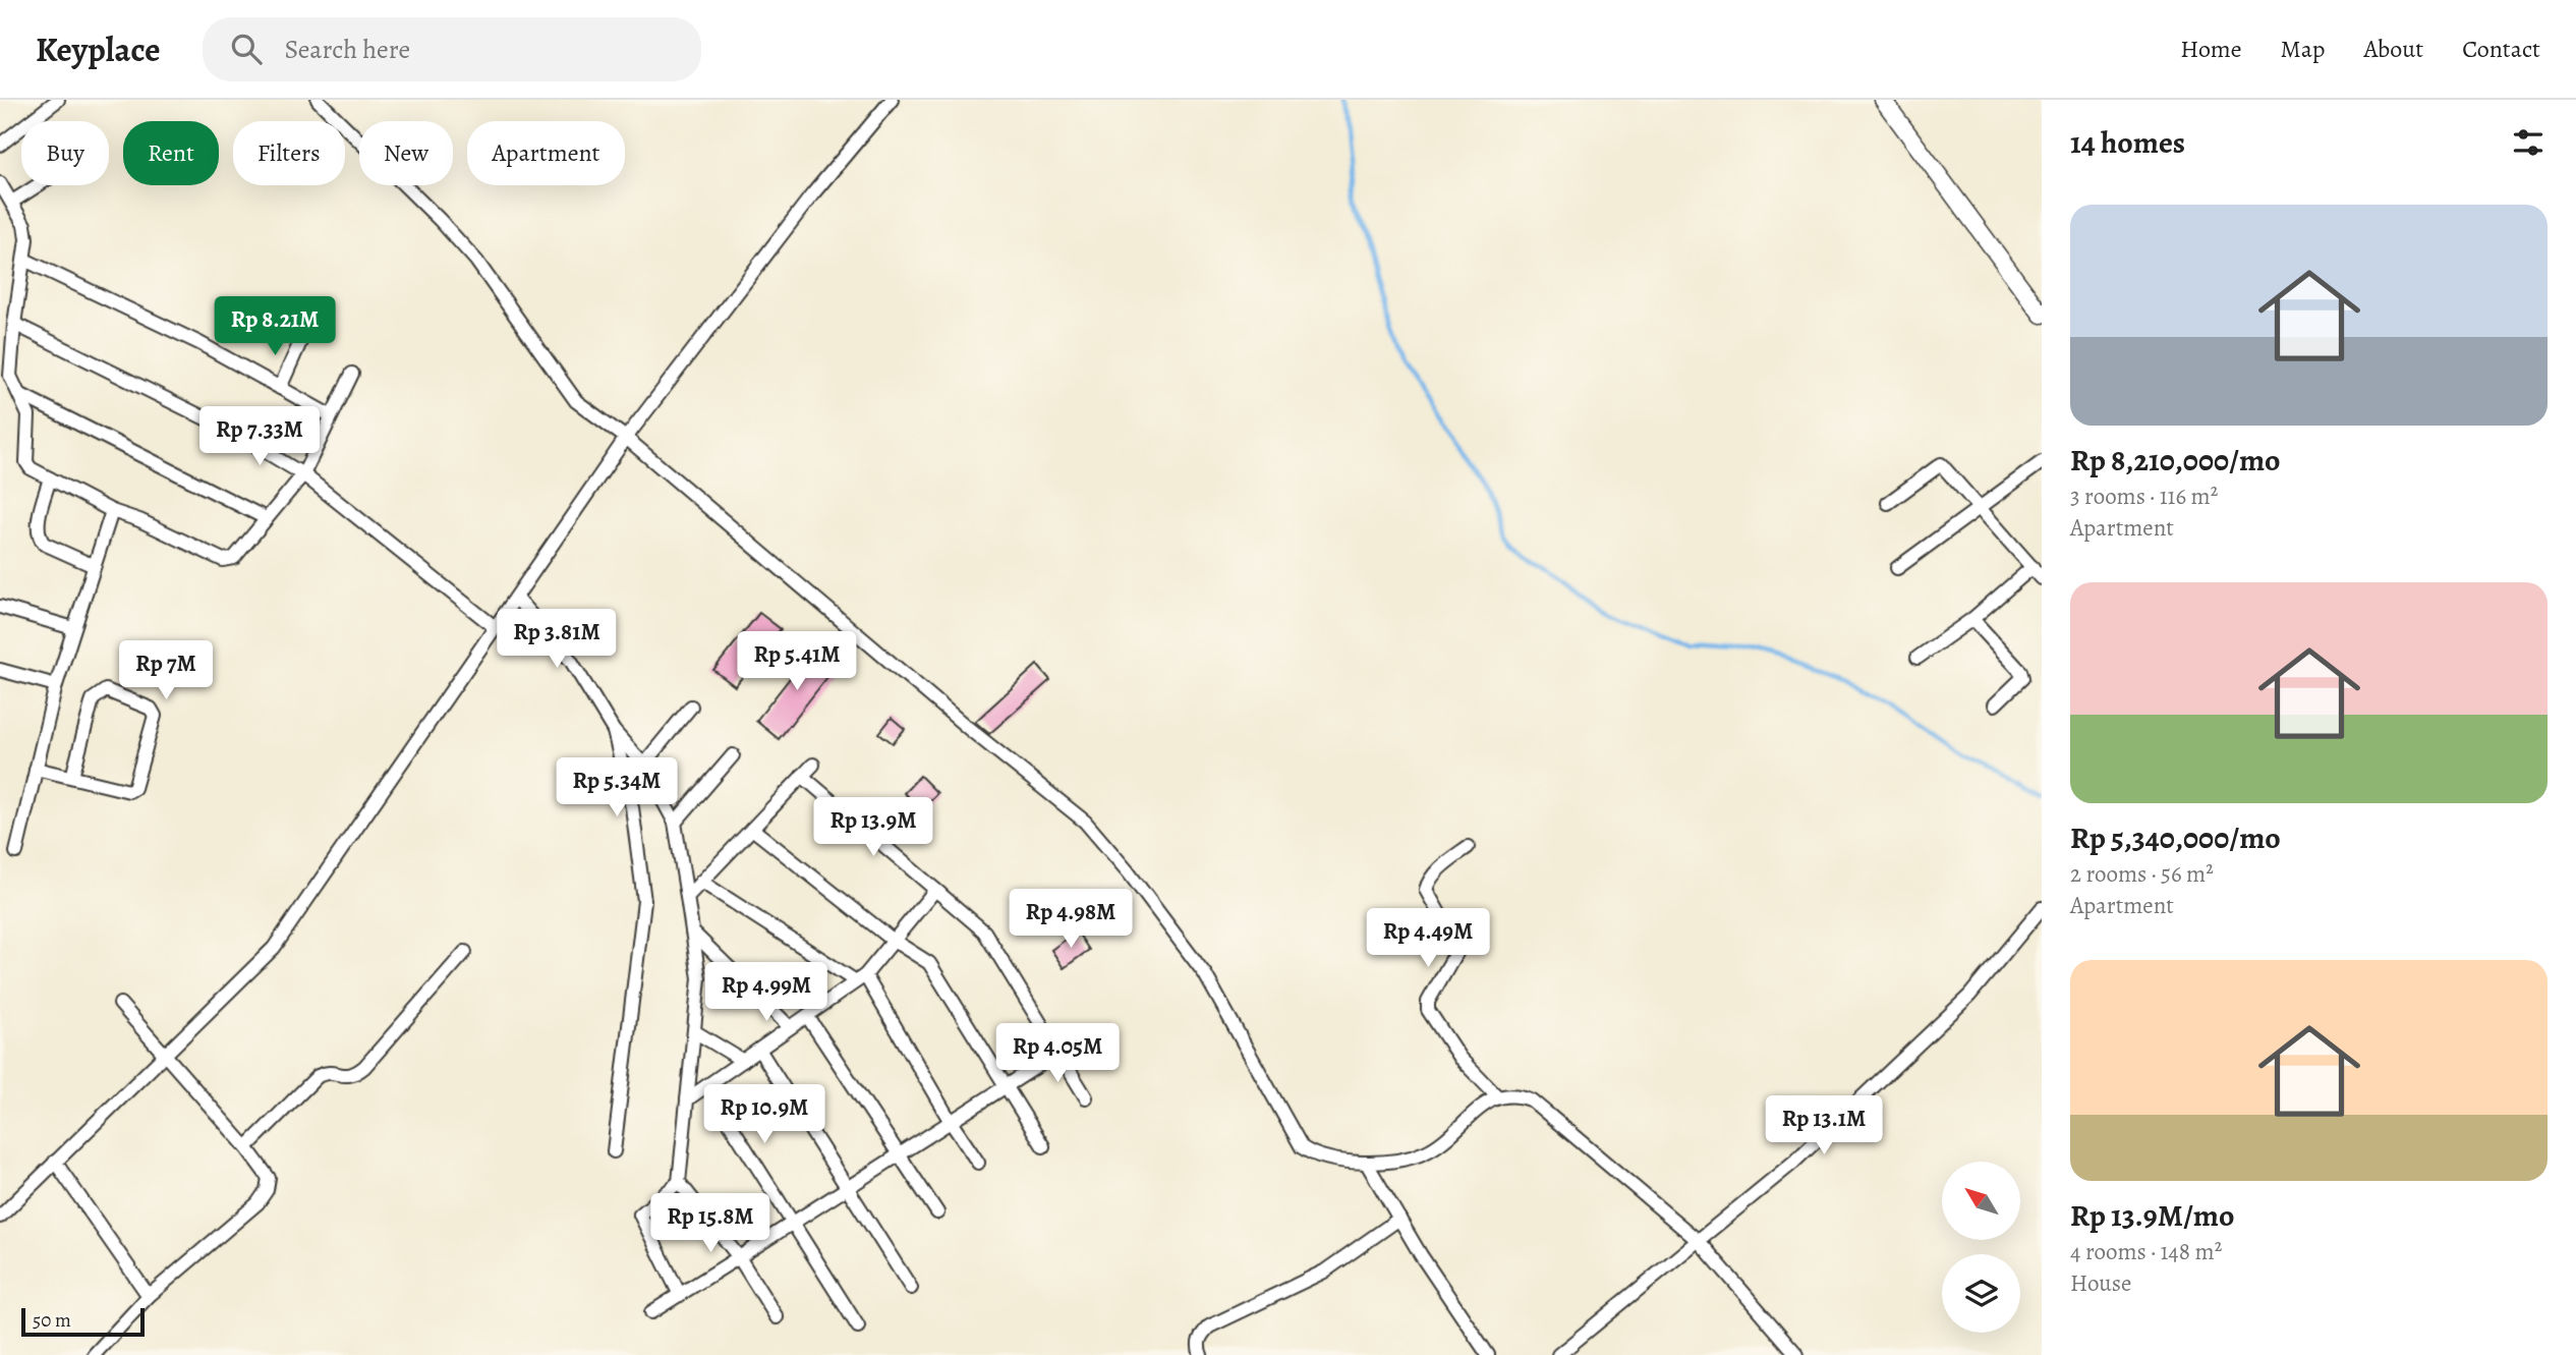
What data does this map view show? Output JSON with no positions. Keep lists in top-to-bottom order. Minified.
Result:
{"scale_bar":"50 m","north":"top left","page":{"header":"Keyplace","search":"Search here","nav":["Home","Map","About","Contact"],"heading":"14 homes","chip":["Buy","Rent","Filters","New","Apartment"],"list":[{"name":"Rp 8,210,000/mo","note":"3 rooms · 116 m² · Apartment"},{"name":"Rp 5,340,000/mo","note":"2 rooms · 56 m² · Apartment"},{"name":"Rp 13.9M/mo","note":"4 rooms · 148 m² · House"}],"price":["Rp 8.21M","Rp 7.33M","Rp 3.81M","Rp 5.41M","Rp 7M","Rp 5.34M","Rp 13.9M","Rp 4.98M","Rp 4.49M","Rp 4.99M","Rp 4.05M","Rp 10.9M","Rp 13.1M","Rp 15.8M"],"scale":"50 m"}}
